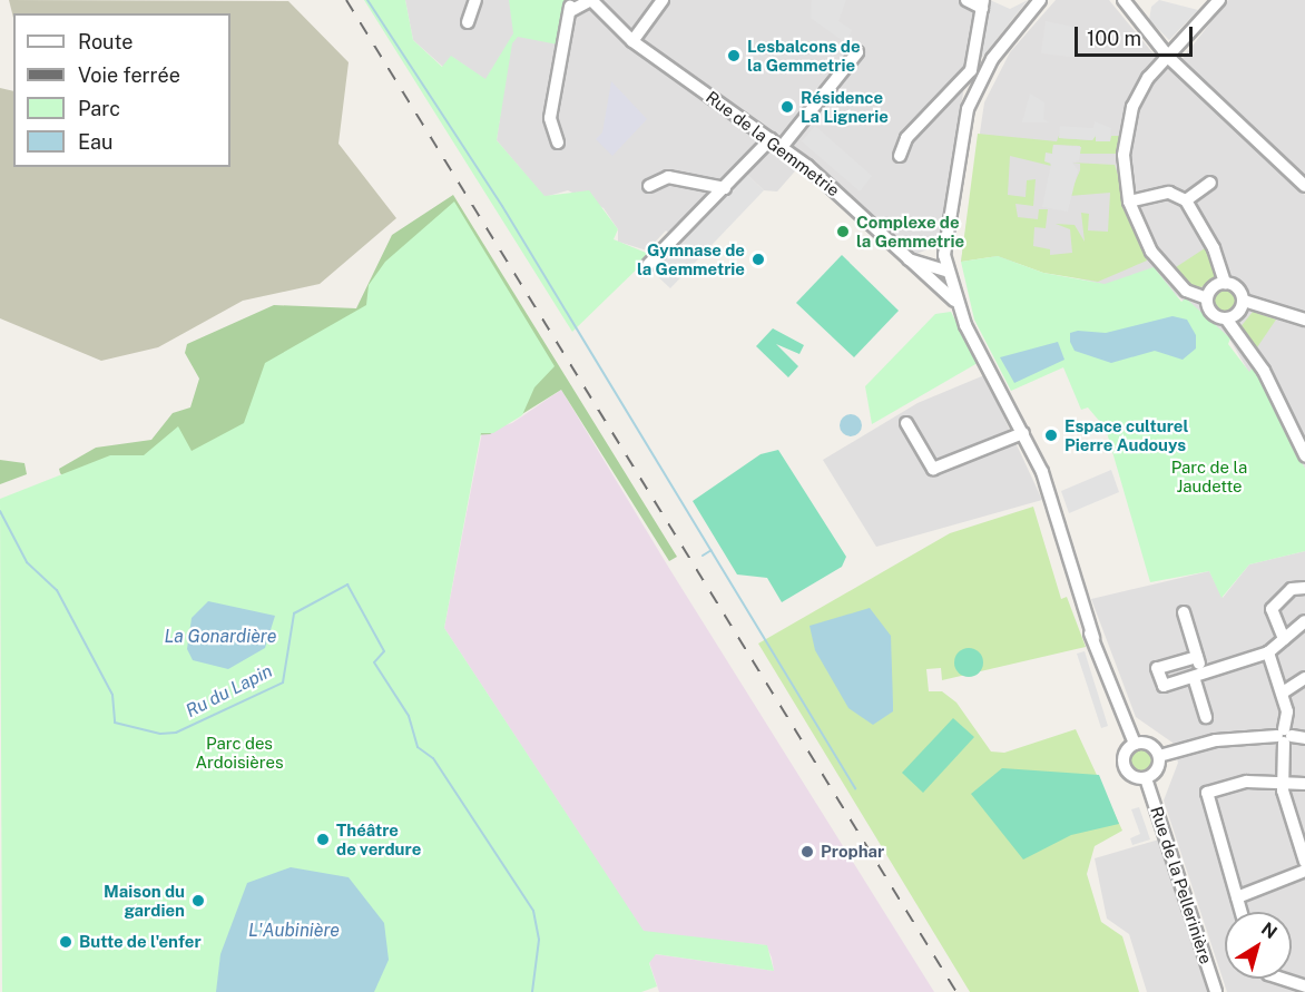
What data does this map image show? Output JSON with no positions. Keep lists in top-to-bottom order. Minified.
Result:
{"streets":{"street":["Rue de la Gemmetrie","Rue de la Pellerinière"]},"water":["La Gonardière","Ru du Lapin","L'Aubinière"],"parks":["Parc de la Jaudette","Parc des Ardoisières"],"places":["Lesbalcons de la Gemmetrie","Résidence La Lignerie","Complexe de la Gemmetrie","Gymnase de la Gemmetrie","Espace culturel Pierre Audouys","Théâtre de verdure","Prophar","Maison du gardien","Butte de l'enfer"],"legend":["Route","Voie ferrée","Parc","Eau"],"scale_bar":"100 m","north":"top right"}
